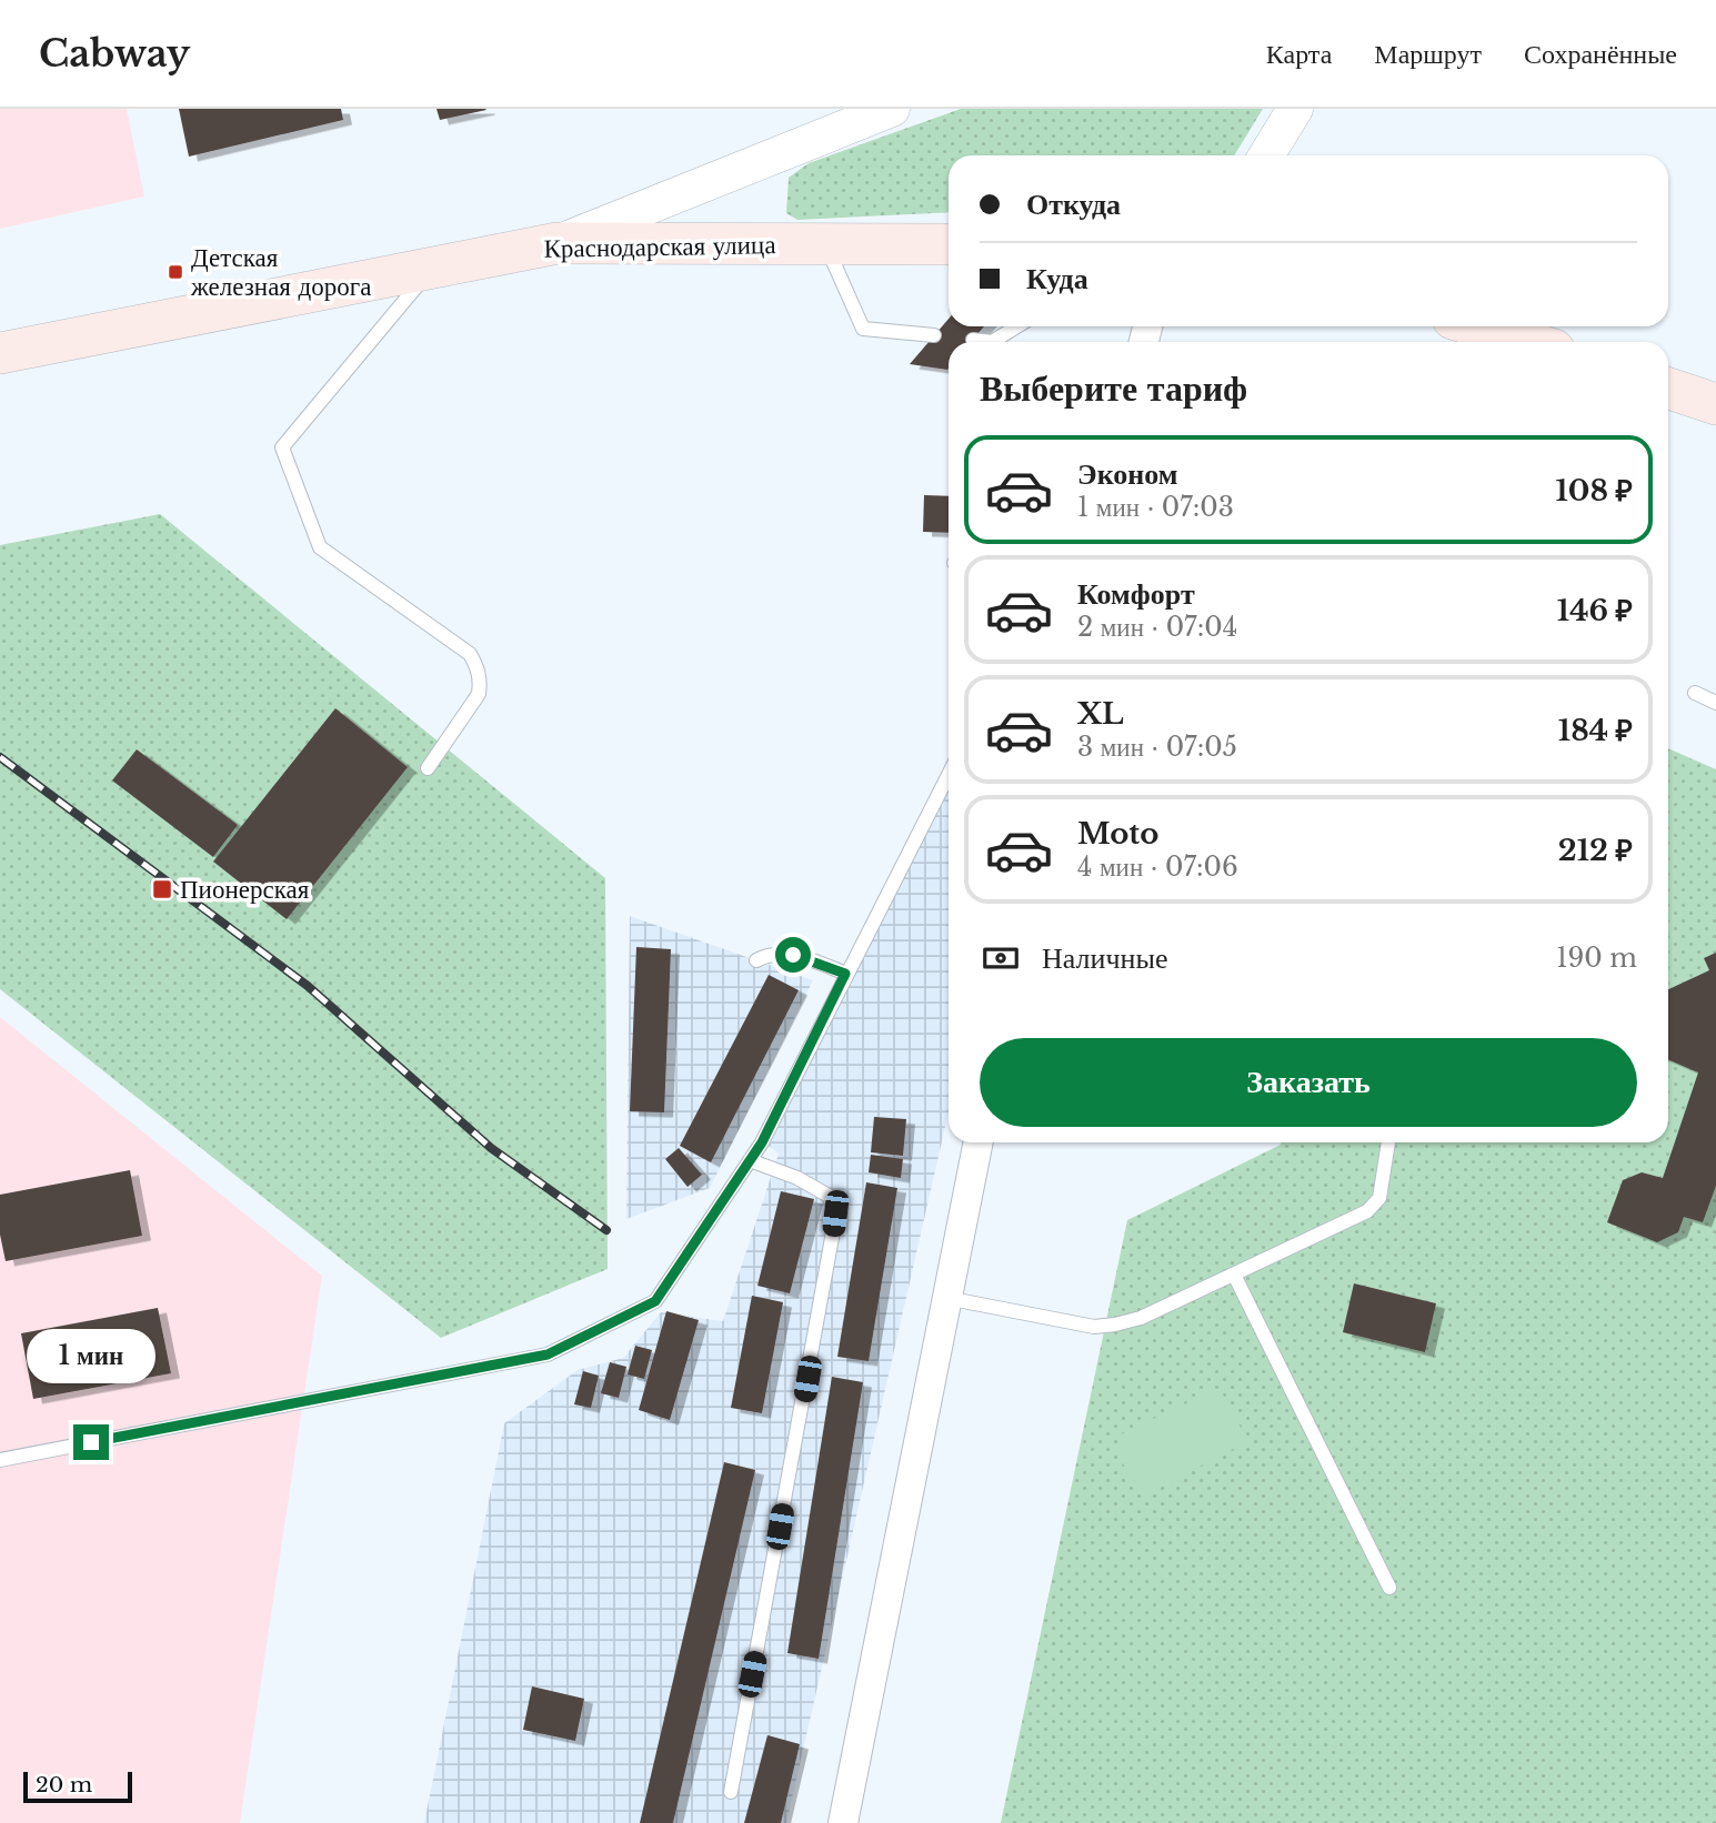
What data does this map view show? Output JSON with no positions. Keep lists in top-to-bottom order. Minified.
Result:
{"streets":{"main road":["Краснодарская улица"]},"places":{"transit":["Детская железная дорога","Пионерская"]},"scale_bar":"20 m","page":{"header":"Cabway","nav":["Карта","Маршрут","Сохранённые"],"banner":["Откуда","Куда"],"heading":"Выберите тариф","list":[{"name":"Эконом","note":"1 мин · 07:03","value":"108 ₽"},{"name":"Комфорт","note":"2 мин · 07:04","value":"146 ₽"},{"name":"XL","note":"3 мин · 07:05","value":"184 ₽"},{"name":"Moto","note":"4 мин · 07:06","value":"212 ₽"}],"pay":["Наличные","190 m"],"buttons":"Заказать","bubble":"1 мин","scale":"20 m"}}
